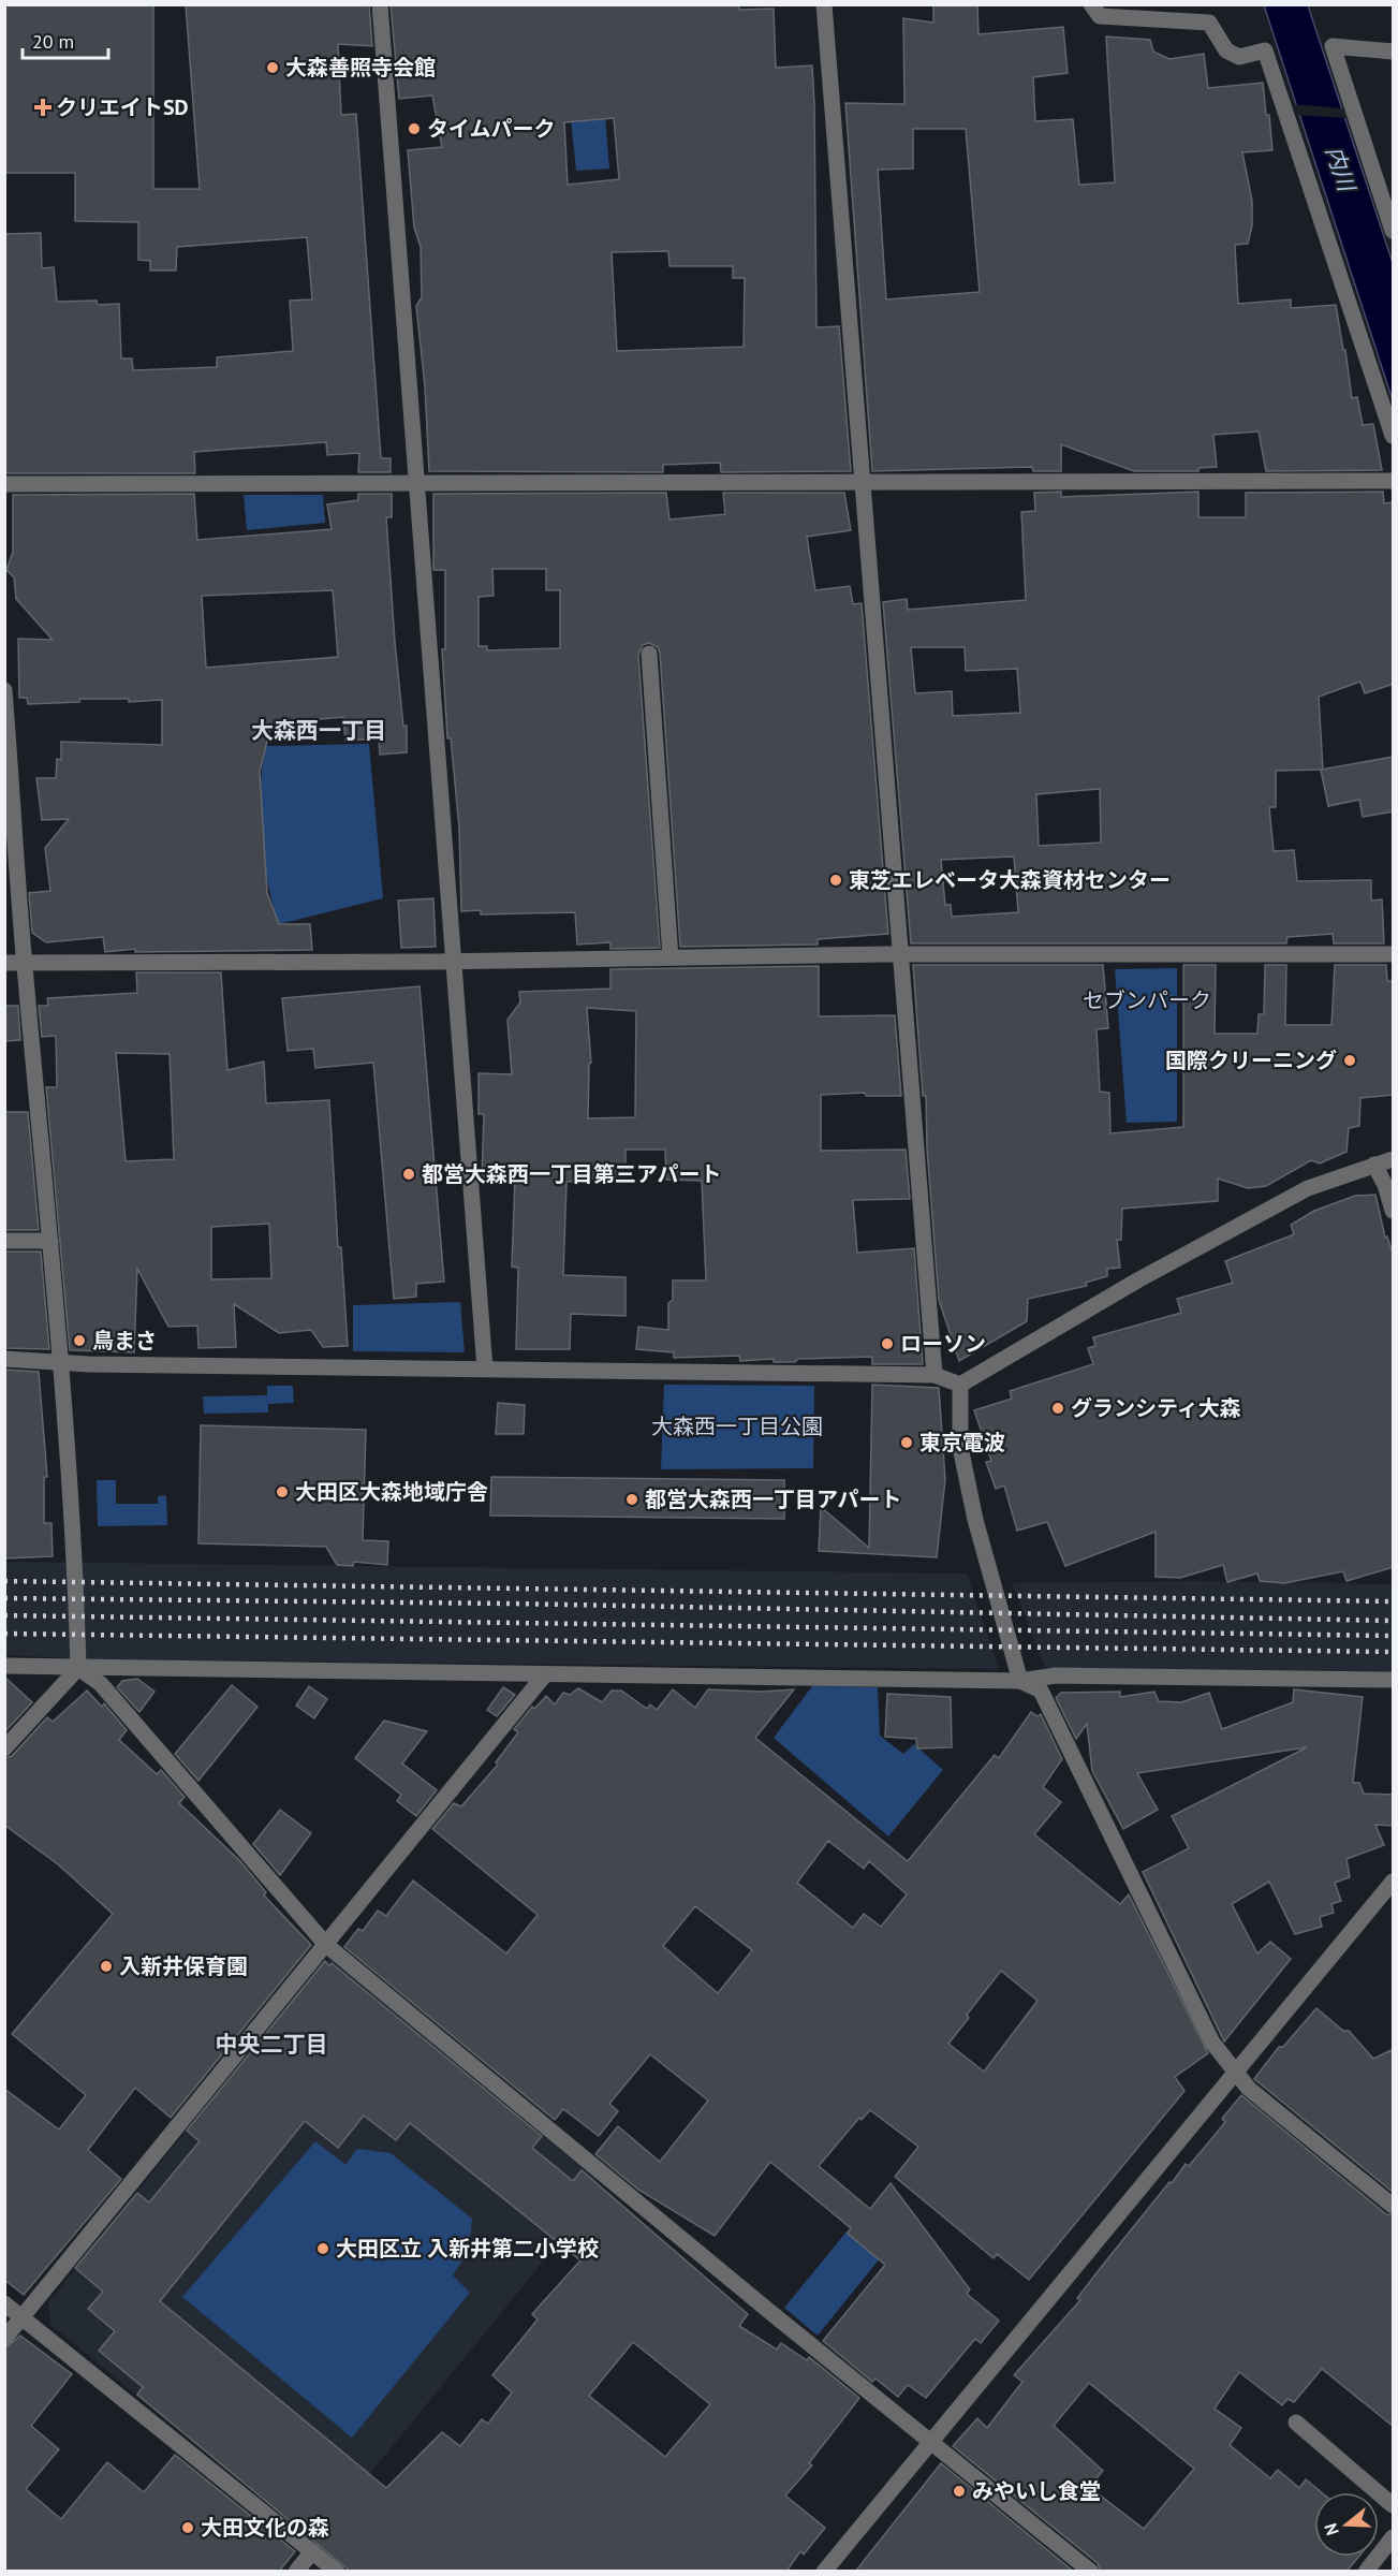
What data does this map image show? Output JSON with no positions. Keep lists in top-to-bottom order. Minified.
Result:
{"districts":["大森西一丁目","中央二丁目"],"water":["内川"],"parks":["セブンパーク","大森西一丁目公園"],"places":{"other":["大森善照寺会館","タイムパーク","東芝エレベータ大森資材センター","国際クリーニング","都営大森西一丁目第三アパート","鳥まさ","ローソン","グランシティ大森","東京電波","大田区大森地域庁舎","都営大森西一丁目アパート","入新井保育園","大田区立 入新井第二小学校","みやいし食堂","大田文化の森"],"health":["クリエイトSD"]},"scale_bar":"20 m","north":"left"}
